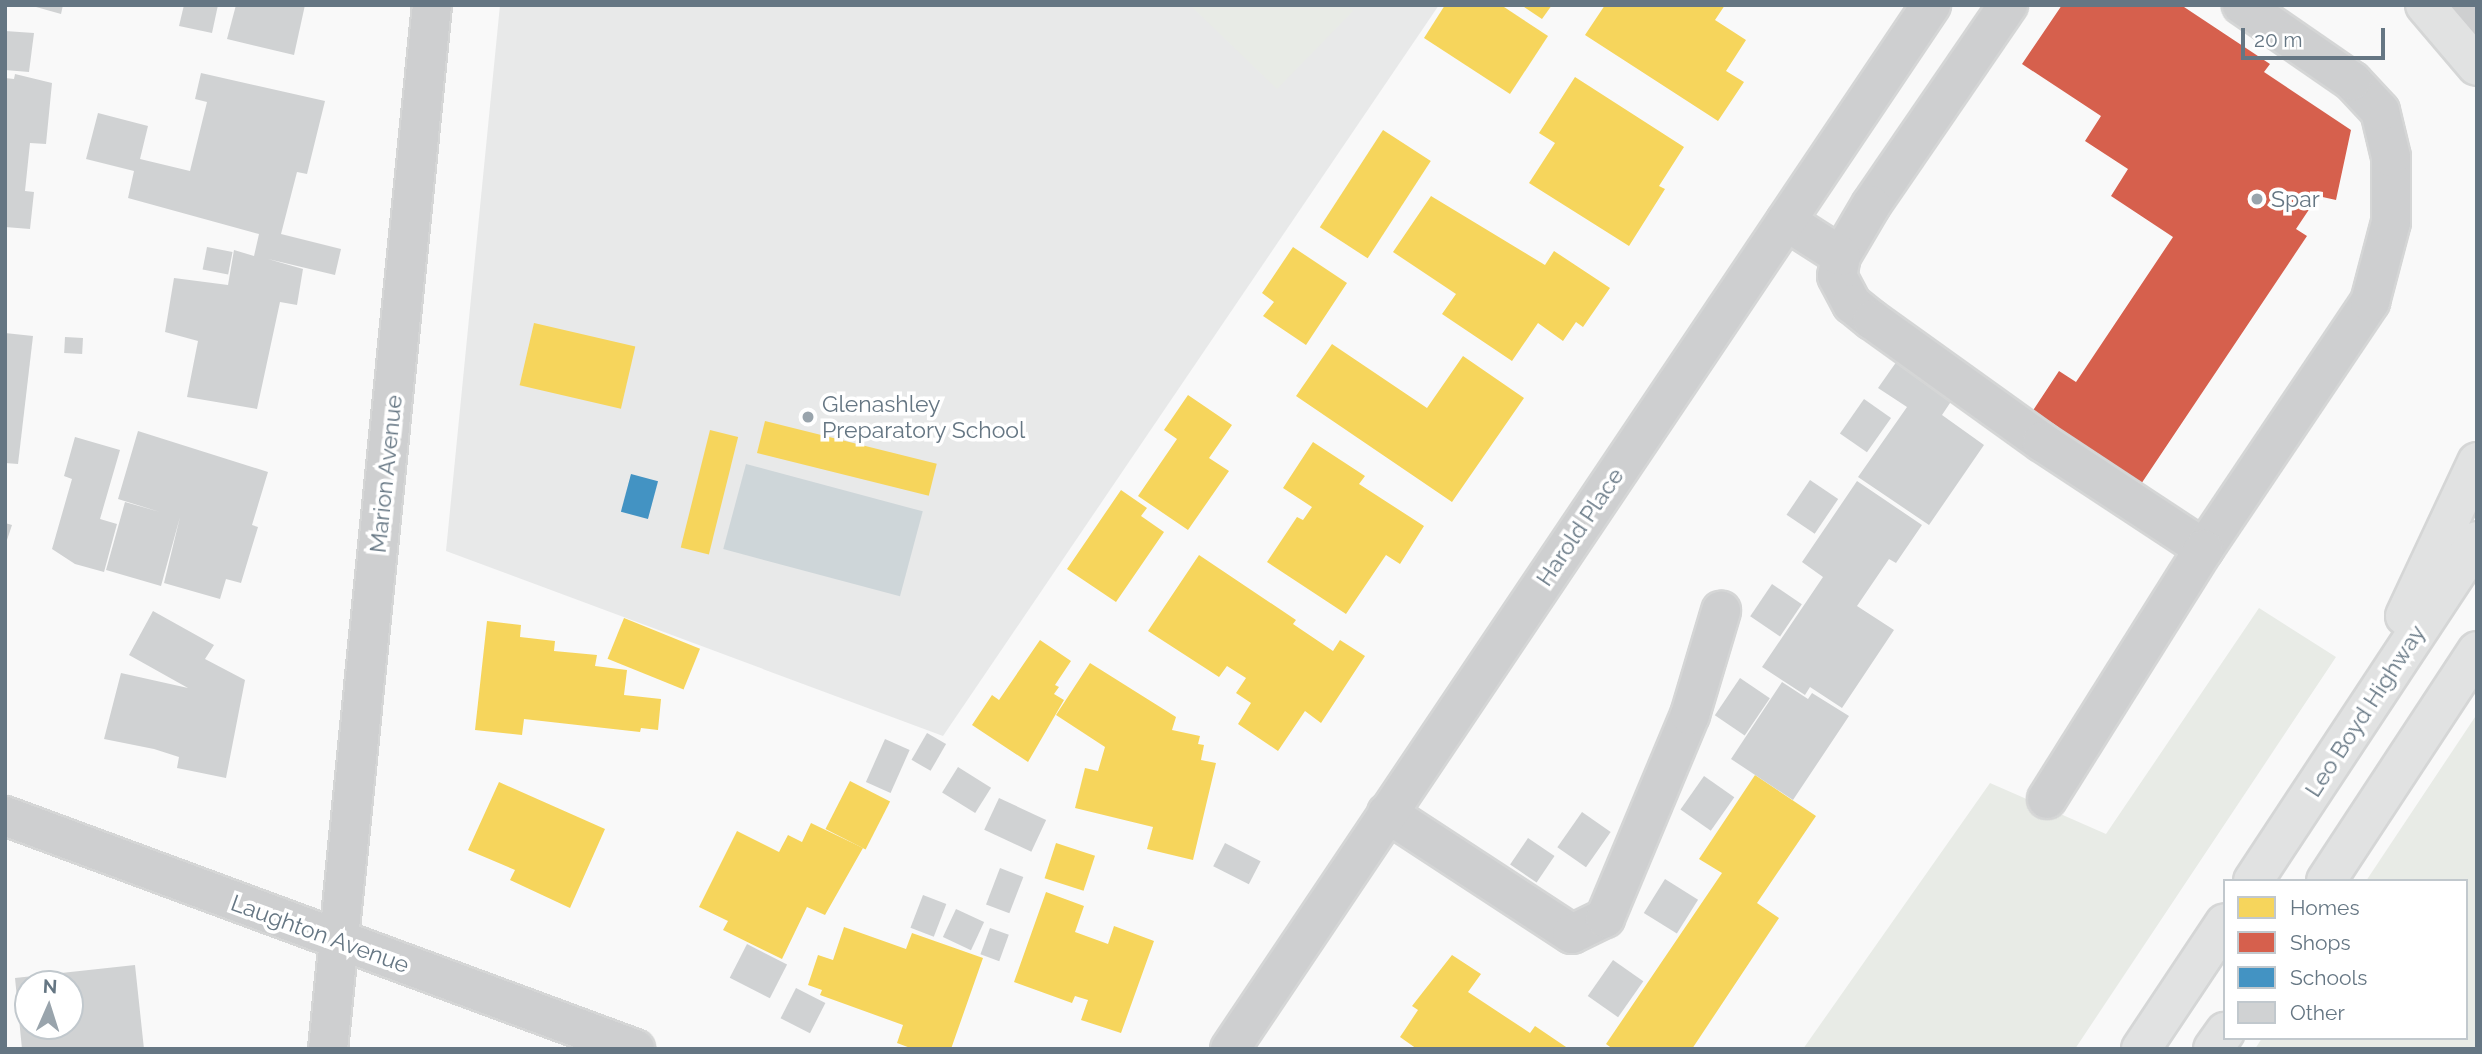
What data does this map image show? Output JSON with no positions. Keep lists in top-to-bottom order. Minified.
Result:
{"streets":{"highway":["Leo Boyd Highway"],"street":["Marion Avenue","Harold Place","Laughton Avenue"]},"crossings":[["Marion Avenue","Laughton Avenue"]],"places":["Spar","Glenashley Preparatory School"],"legend":["Homes","Shops","Schools","Other"],"scale_bar":"20 m","north":"top"}
